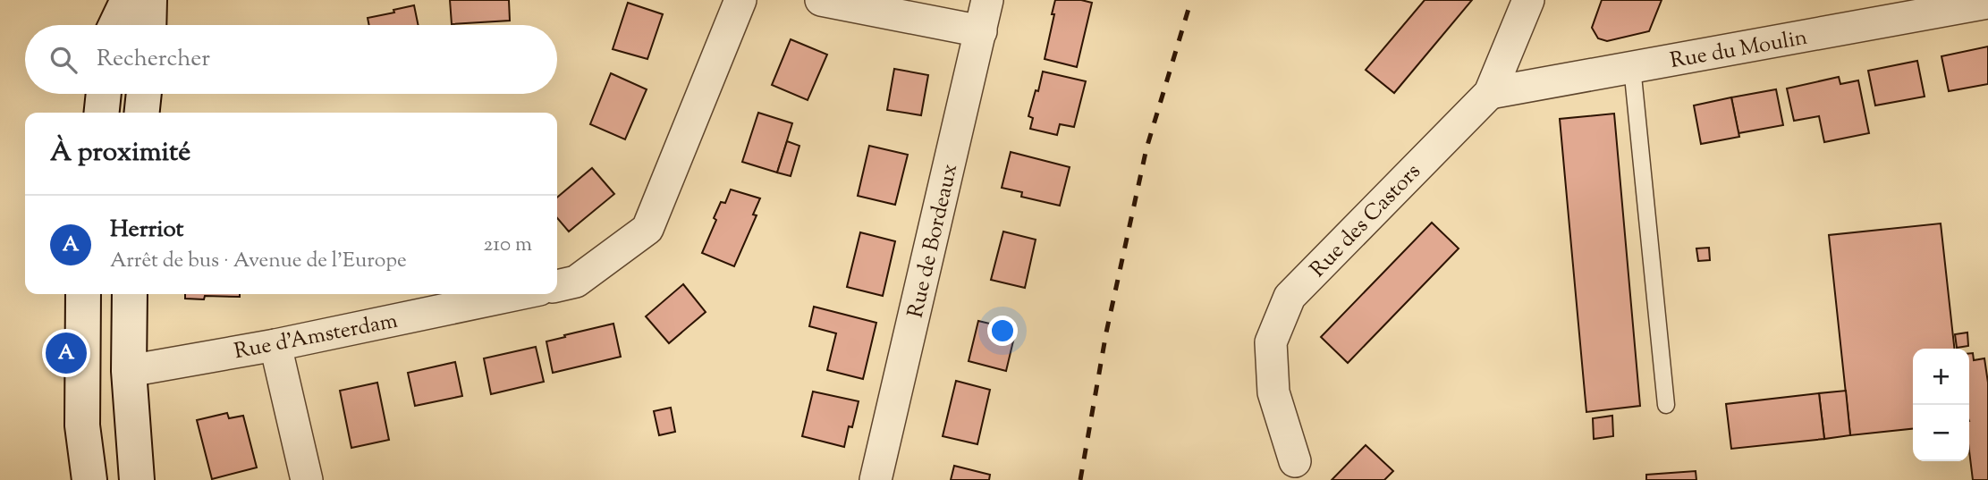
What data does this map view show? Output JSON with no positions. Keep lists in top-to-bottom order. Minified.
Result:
{"streets":{"street":["Rue du Moulin","Rue des Castors","Rue de Bordeaux","Rue d'Amsterdam"]},"crossings":[["Rue du Moulin","Rue des Castors"]],"page":{"search":"Rechercher","heading":"À proximité","list":[{"mark":"A","name":"Herriot","note":"Arrêt de bus · Avenue de l'Europe","value":"210 m"}],"pins":"A","map_buttons":["+","−"]}}
